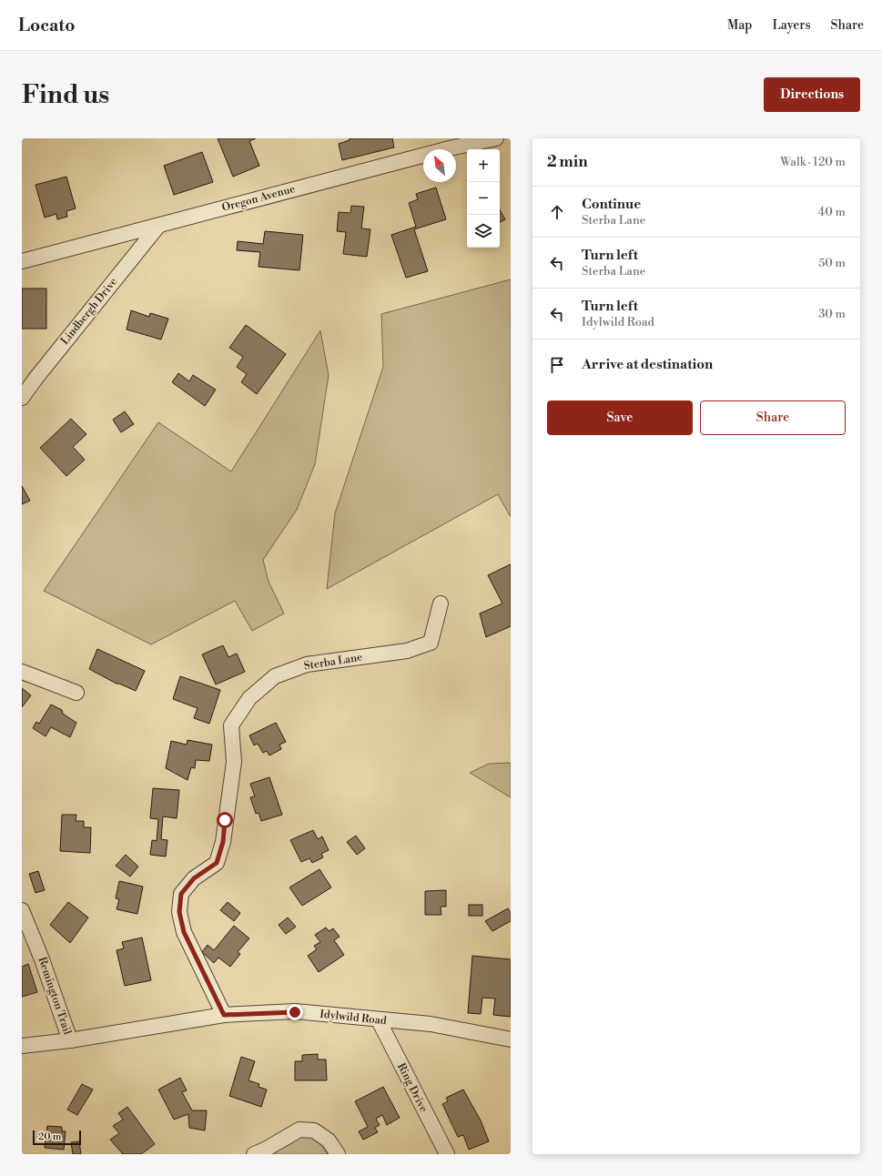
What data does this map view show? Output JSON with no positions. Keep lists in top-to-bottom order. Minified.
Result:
{"streets":{"street":["Oregon Avenue","Lindbergh Drive","Sterba Lane","Remington Trail","Idylwild Road","Ring Drive"]},"crossings":[["Oregon Avenue","Lindbergh Drive"],["Sterba Lane","Idylwild Road"],["Remington Trail","Idylwild Road"],["Idylwild Road","Ring Drive"]],"scale_bar":"20 m","north":"top left","page":{"header":"Locato","nav":["Map","Layers","Share"],"buttons":["Directions",["Save","Share"]],"title":"Find us","heading":["2 min","Walk · 120 m"],"map_buttons":["+","−"],"list":[["Continue","Sterba Lane","40 m"],["Turn left","Sterba Lane","50 m"],["Turn left","Idylwild Road","30 m"],"Arrive at destination"],"scale":"20 m"}}
